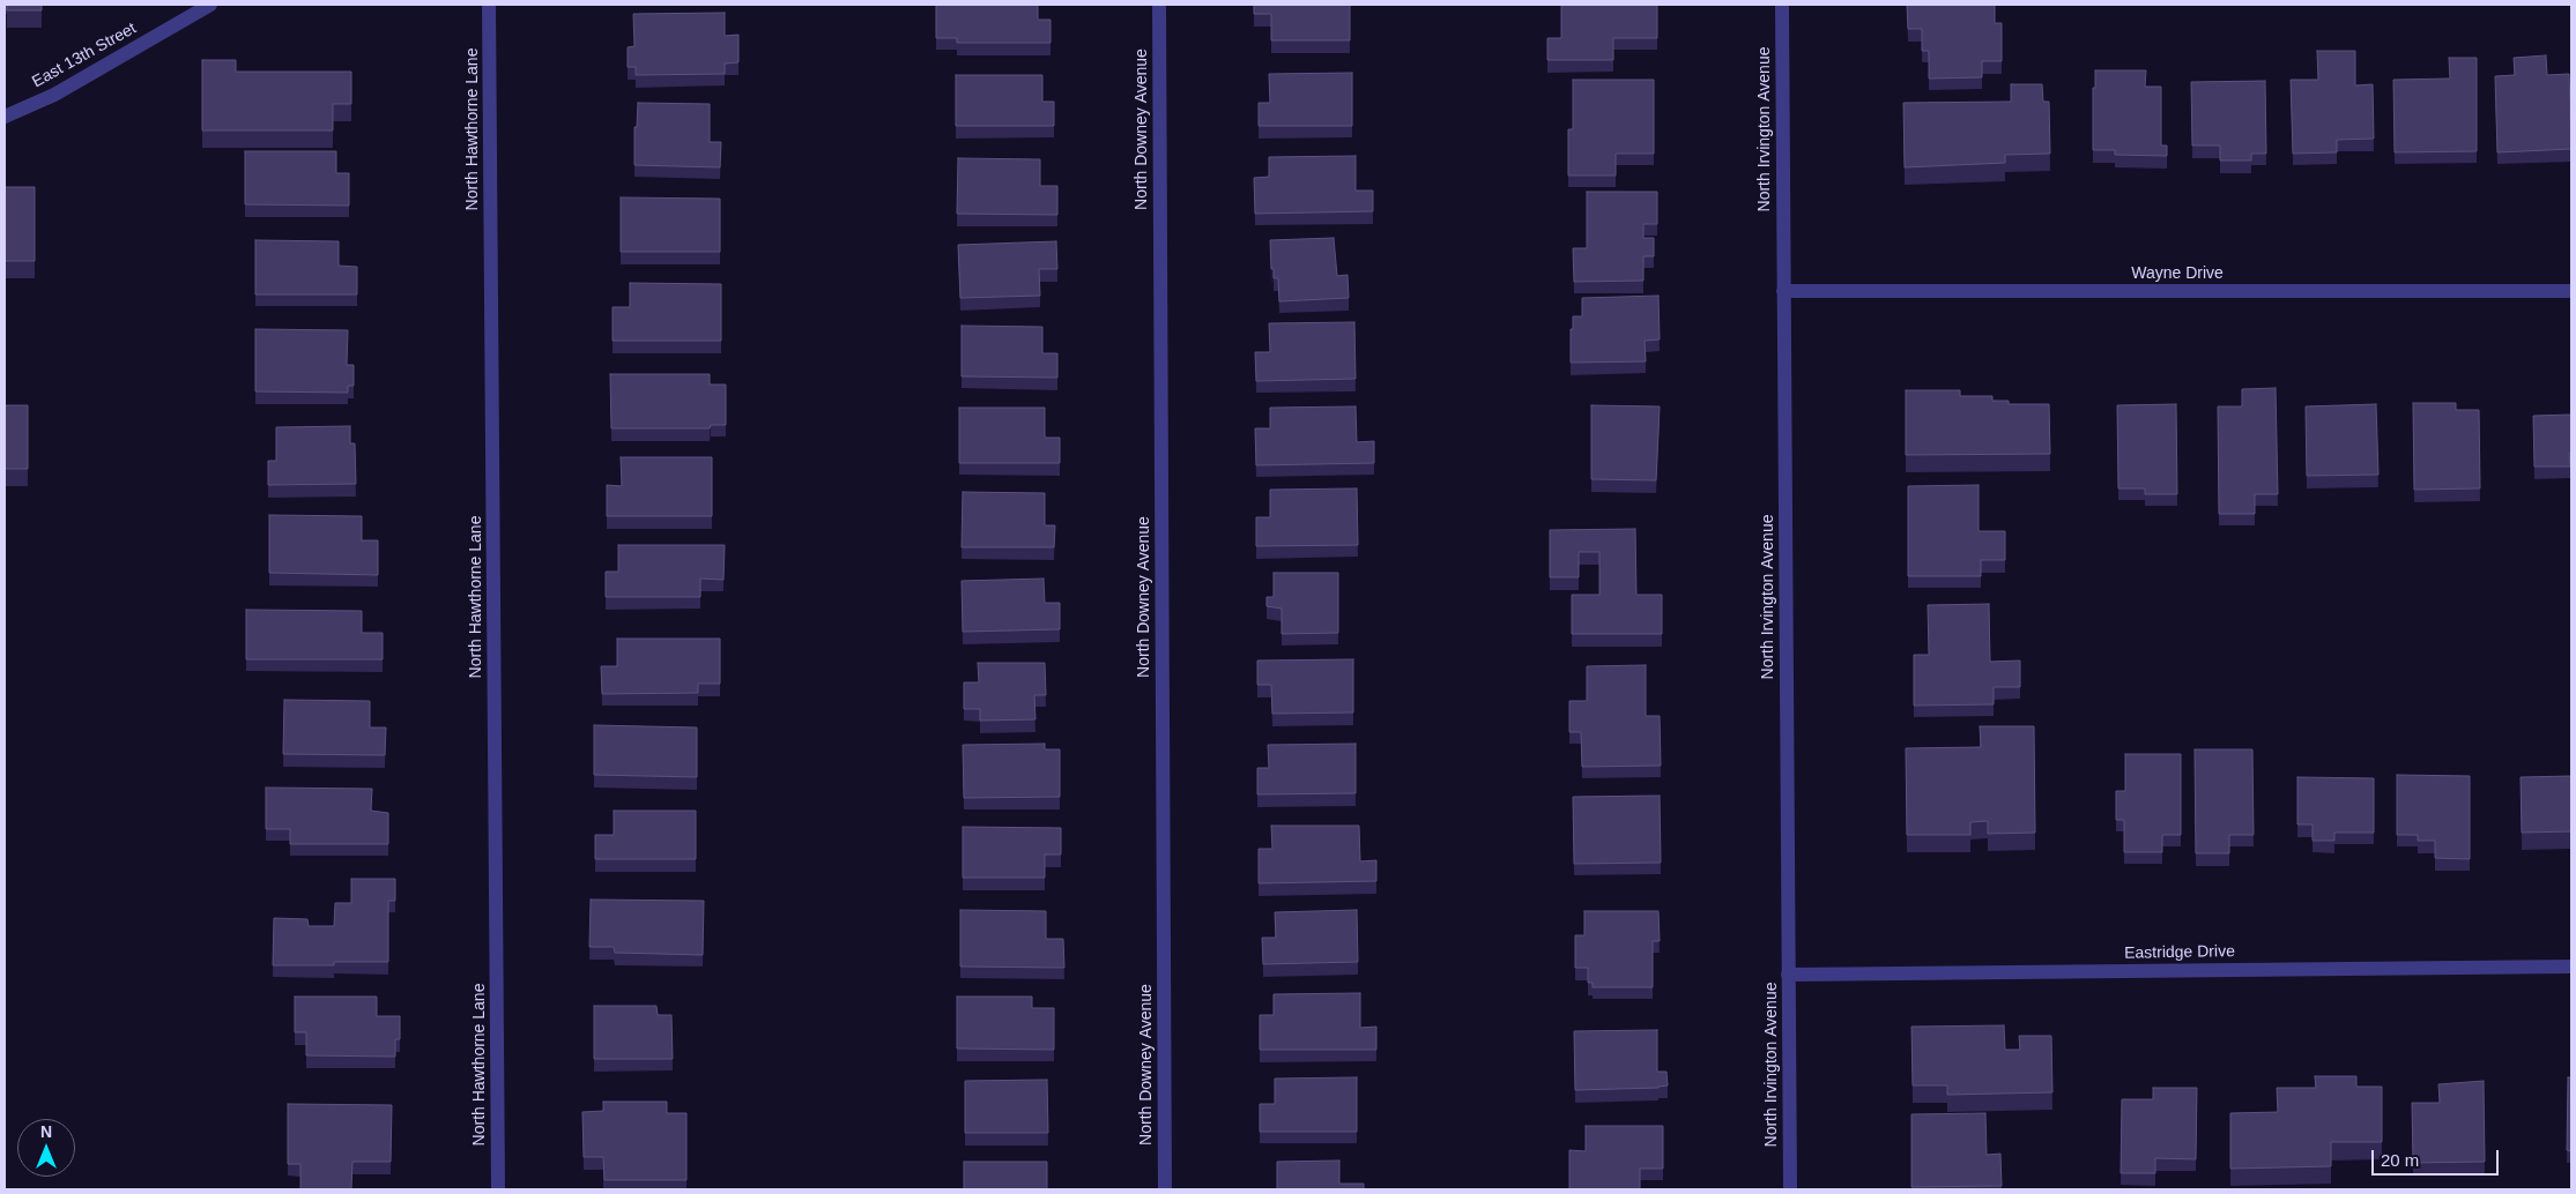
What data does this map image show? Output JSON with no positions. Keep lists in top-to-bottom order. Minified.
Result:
{"streets":{"street":["East 13th Street","North Hawthorne Lane","North Downey Avenue","North Irvington Avenue","Wayne Drive","Eastridge Drive"]},"crossings":[["North Irvington Avenue","Wayne Drive"],["North Irvington Avenue","Eastridge Drive"]],"scale_bar":"20 m","north":"top"}
